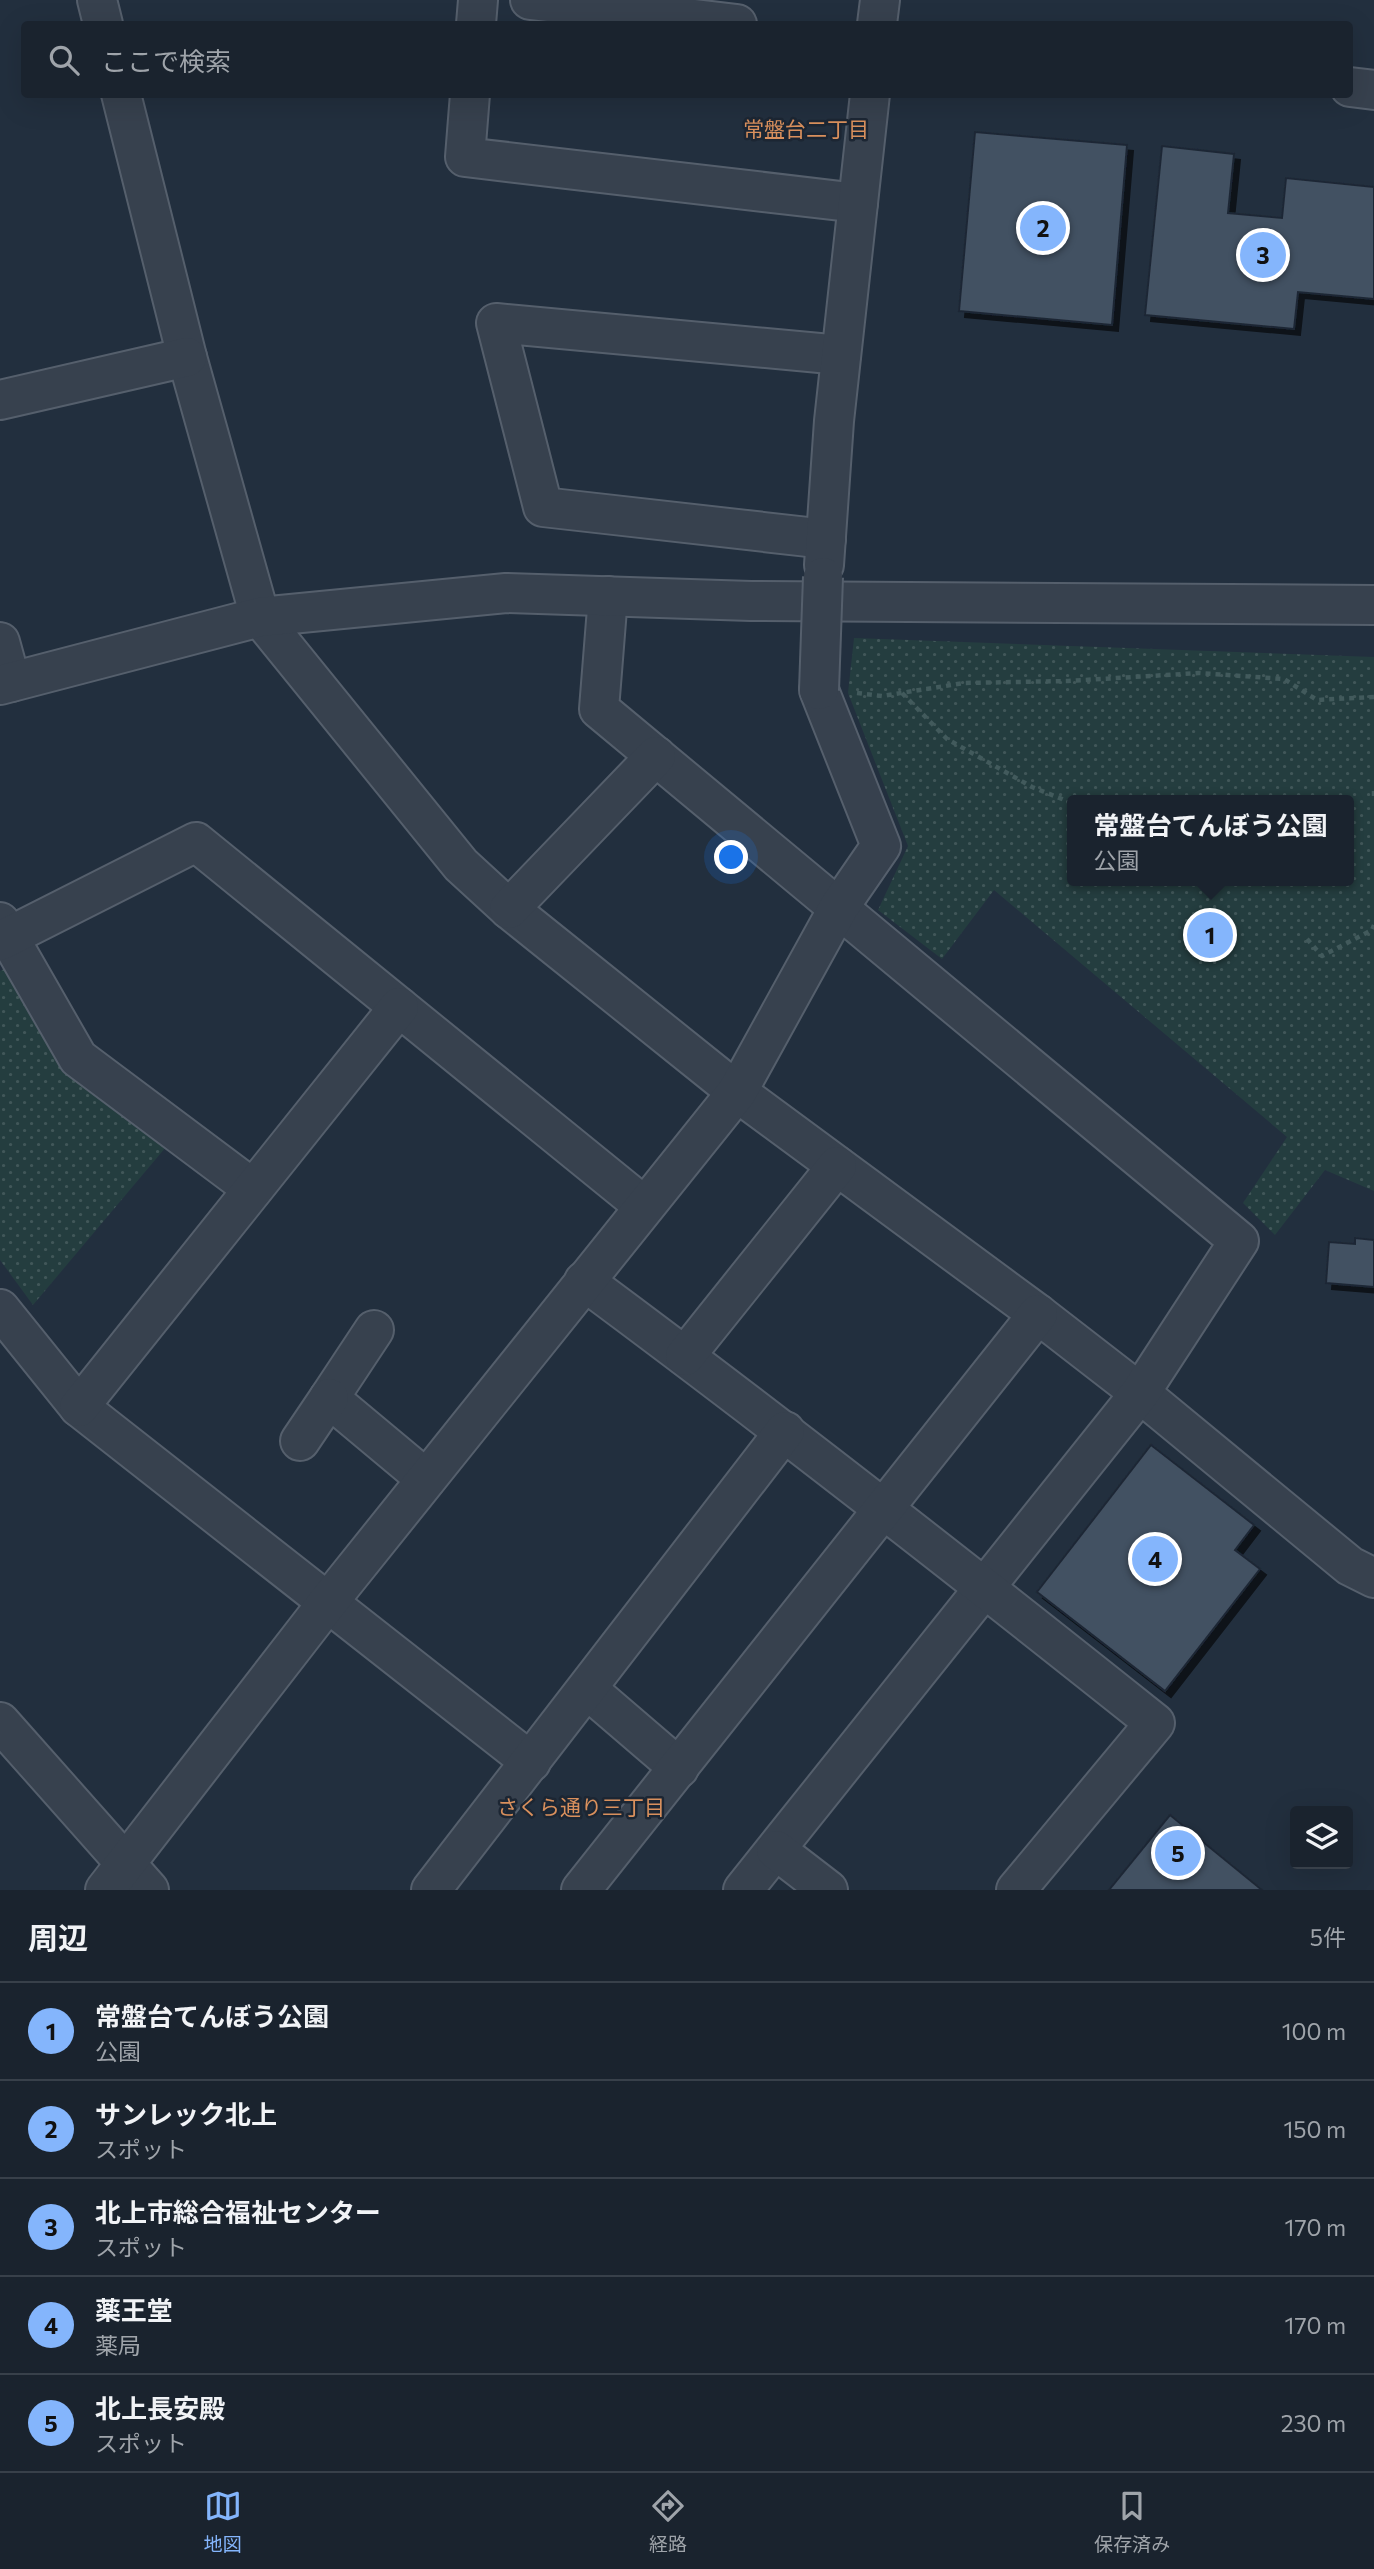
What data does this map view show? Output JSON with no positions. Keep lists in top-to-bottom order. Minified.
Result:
{"districts":["常盤台二丁目","さくら通り三丁目"],"page":{"search":"ここで検索","pins":["2","3","1","4","5"],"popup":["常盤台てんぼう公園","公園"],"heading":["周辺","5件"],"list":[{"mark":"1","name":"常盤台てんぼう公園","note":"公園","value":"100 m"},{"mark":"2","name":"サンレック北上","note":"スポット","value":"150 m"},{"mark":"3","name":"北上市総合福祉センター","note":"スポット","value":"170 m"},{"mark":"4","name":"薬王堂","note":"薬局","value":"170 m"},{"mark":"5","name":"北上長安殿","note":"スポット","value":"230 m"}],"nav":["地図","経路","保存済み"]}}
